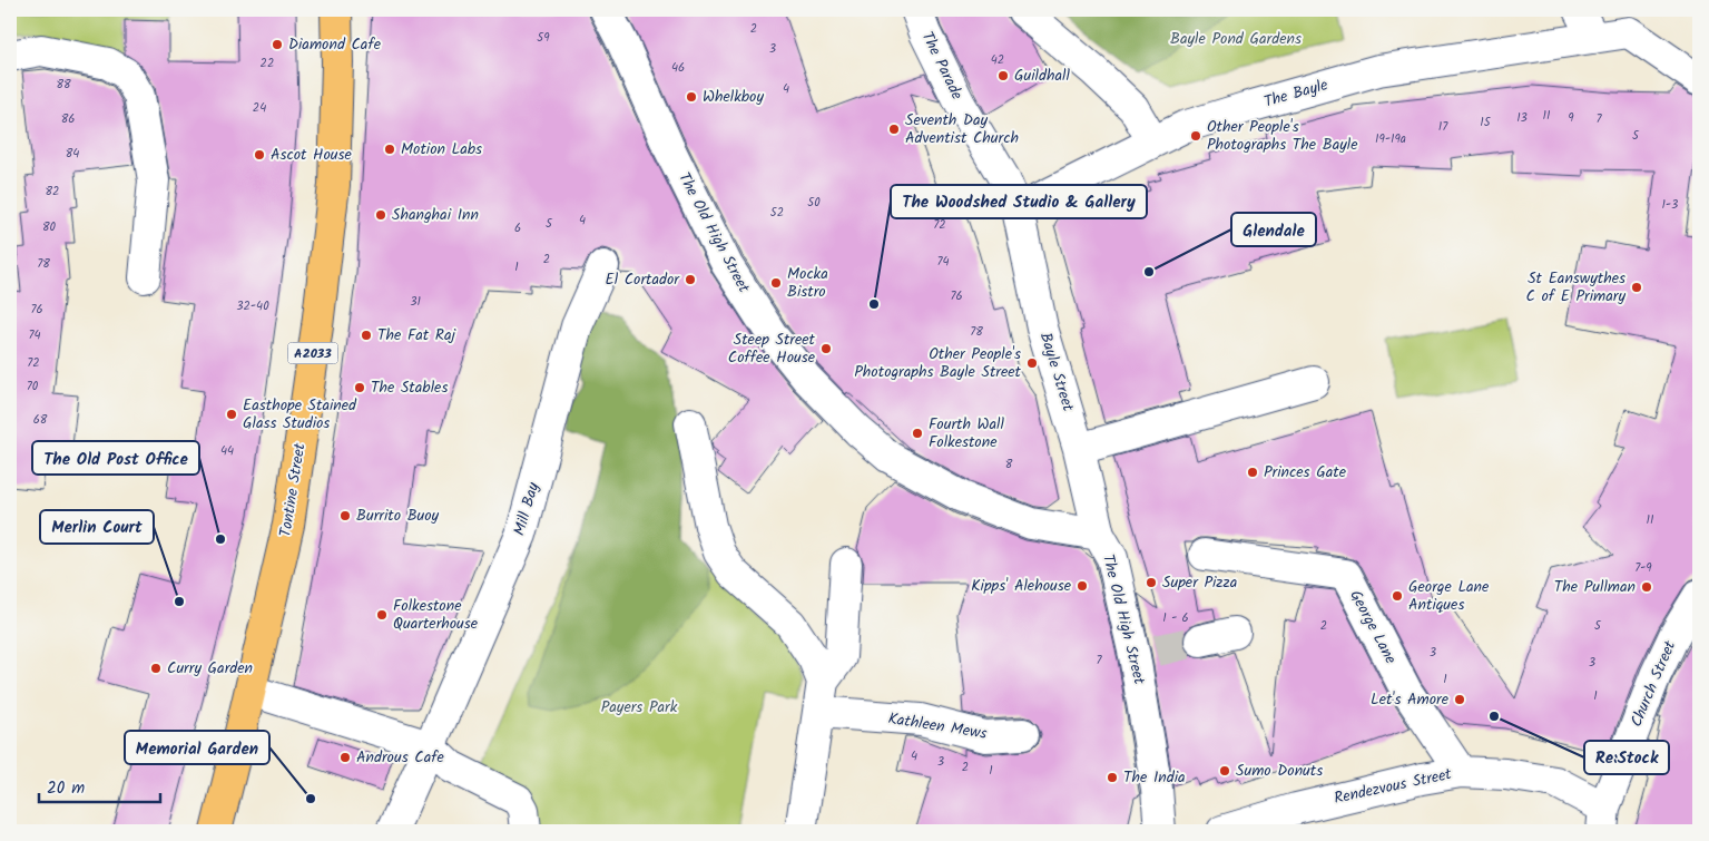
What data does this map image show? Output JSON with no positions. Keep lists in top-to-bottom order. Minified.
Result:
{"streets":{"main road":["A2033","Tontine Street"],"street":["The Parade","The Bayle","The Old High Street","Bayle Street","Mill Bay","George Lane","Church Street","Kathleen Mews","Rendezvous Street"]},"crossings":[["The Parade","The Bayle"],["The Parade","Bayle Street"],["The Bayle","Bayle Street"],["The Old High Street","Bayle Street"],["George Lane","Rendezvous Street"],["Church Street","Rendezvous Street"]],"parks":["Bayle Pond Gardens","Payers Park"],"places":["Diamond Cafe","Guildhall","Whelkboy","Seventh Day Adventist Church","Other People's Photographs The Bayle","Motion Labs","Ascot House","Shanghai Inn","Glendale","El Cortador","Mocka Bistro","St Eanswythes C of E Primary","The Woodshed Studio & Gallery","The Fat Raj","Steep Street Coffee House","Other People's Photographs Bayle Street","The Stables","Easthope Stained Glass Studios","Fourth Wall Folkestone","Princes Gate","Burrito Buoy","The Old Post Office","Super Pizza","Kipps' Alehouse","The Pullman","George Lane Antiques","Merlin Court","Folkestone Quarterhouse","Curry Garden","Let's Amore","Re:Stock","Androus Cafe","Sumo Donuts","The India","Memorial Garden"],"house_numbers":["2","59","3","42","22","46","88","4","24","11","13","9","86","7","15","17","5","19-19a","84","82","50","1-3","52","4","5","72","80","6","2","74","78","1","76","31","32-40","76","78","74","72","70","68","44","8","11","7-9","1 - 6","2","5","3","7","3","1","1","4","3","2","1"],"scale_bar":"20 m"}
